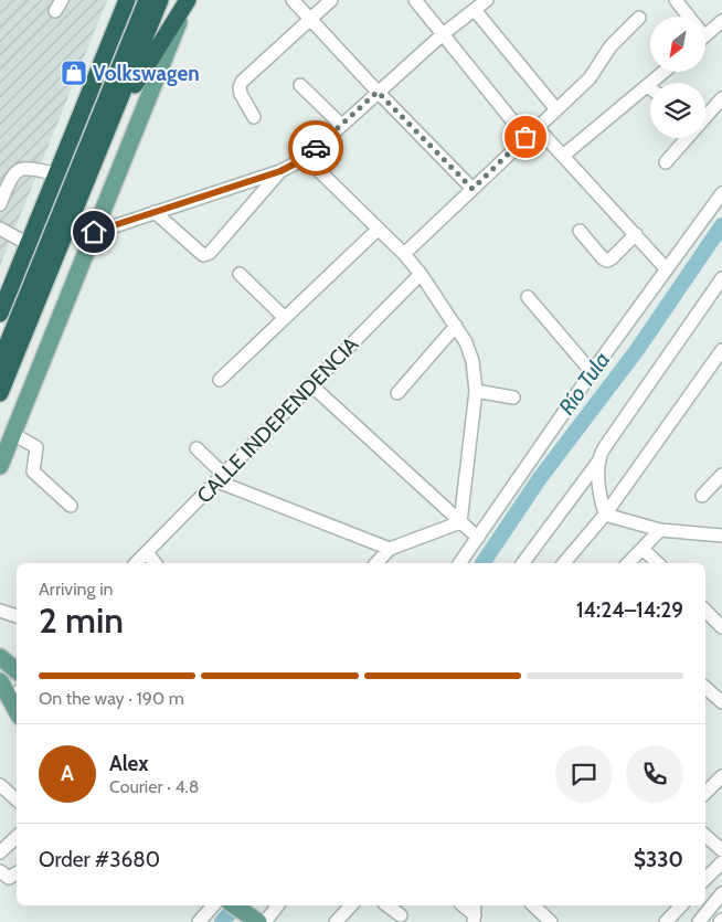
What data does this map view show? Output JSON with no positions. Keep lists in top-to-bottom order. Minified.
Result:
{"streets":{"street":["CALLE INDEPENDENCIA"]},"water":["Río Tula"],"places":{"shop":["Volkswagen"]},"north":"bottom left","page":{"heading":["2 min","Arriving in","14:24–14:29"],"panel":["Alex","Courier · 4.8","Order #3680","$330"],"bar":"On the way · 190 m","round":"A"}}
